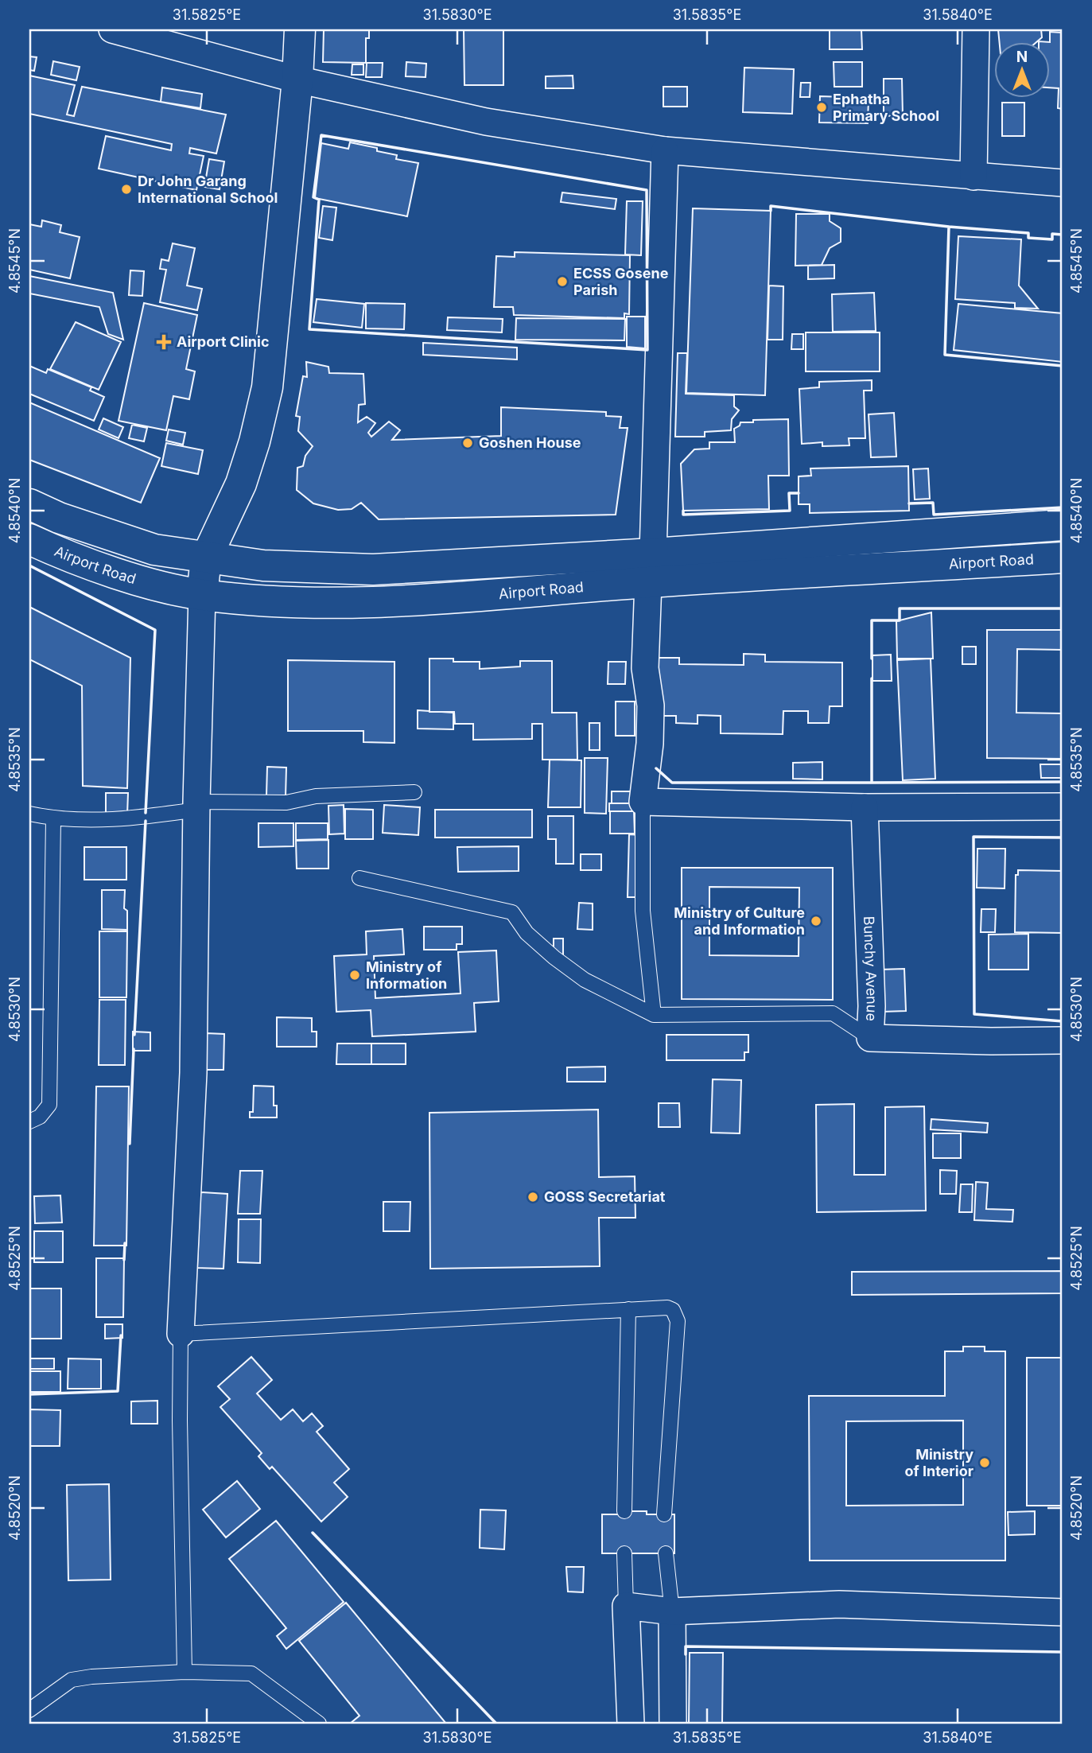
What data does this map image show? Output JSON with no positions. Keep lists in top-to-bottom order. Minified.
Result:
{"streets":{"main road":["Airport Road"],"street":["Bunchy Avenue"]},"places":{"other":["Ephatha Primary School","Dr John Garang International School","ECSS Gosene Parish","Goshen House","Ministry of Culture and Information","Ministry of Information","GOSS Secretariat","Ministry of Interior"],"health":["Airport Clinic"]},"north":"top","coordinates":["31.5825°E","31.5830°E","31.5835°E","31.5840°E","4.8545°N","4.8540°N","4.8535°N","4.8530°N","4.8525°N","4.8520°N"]}
